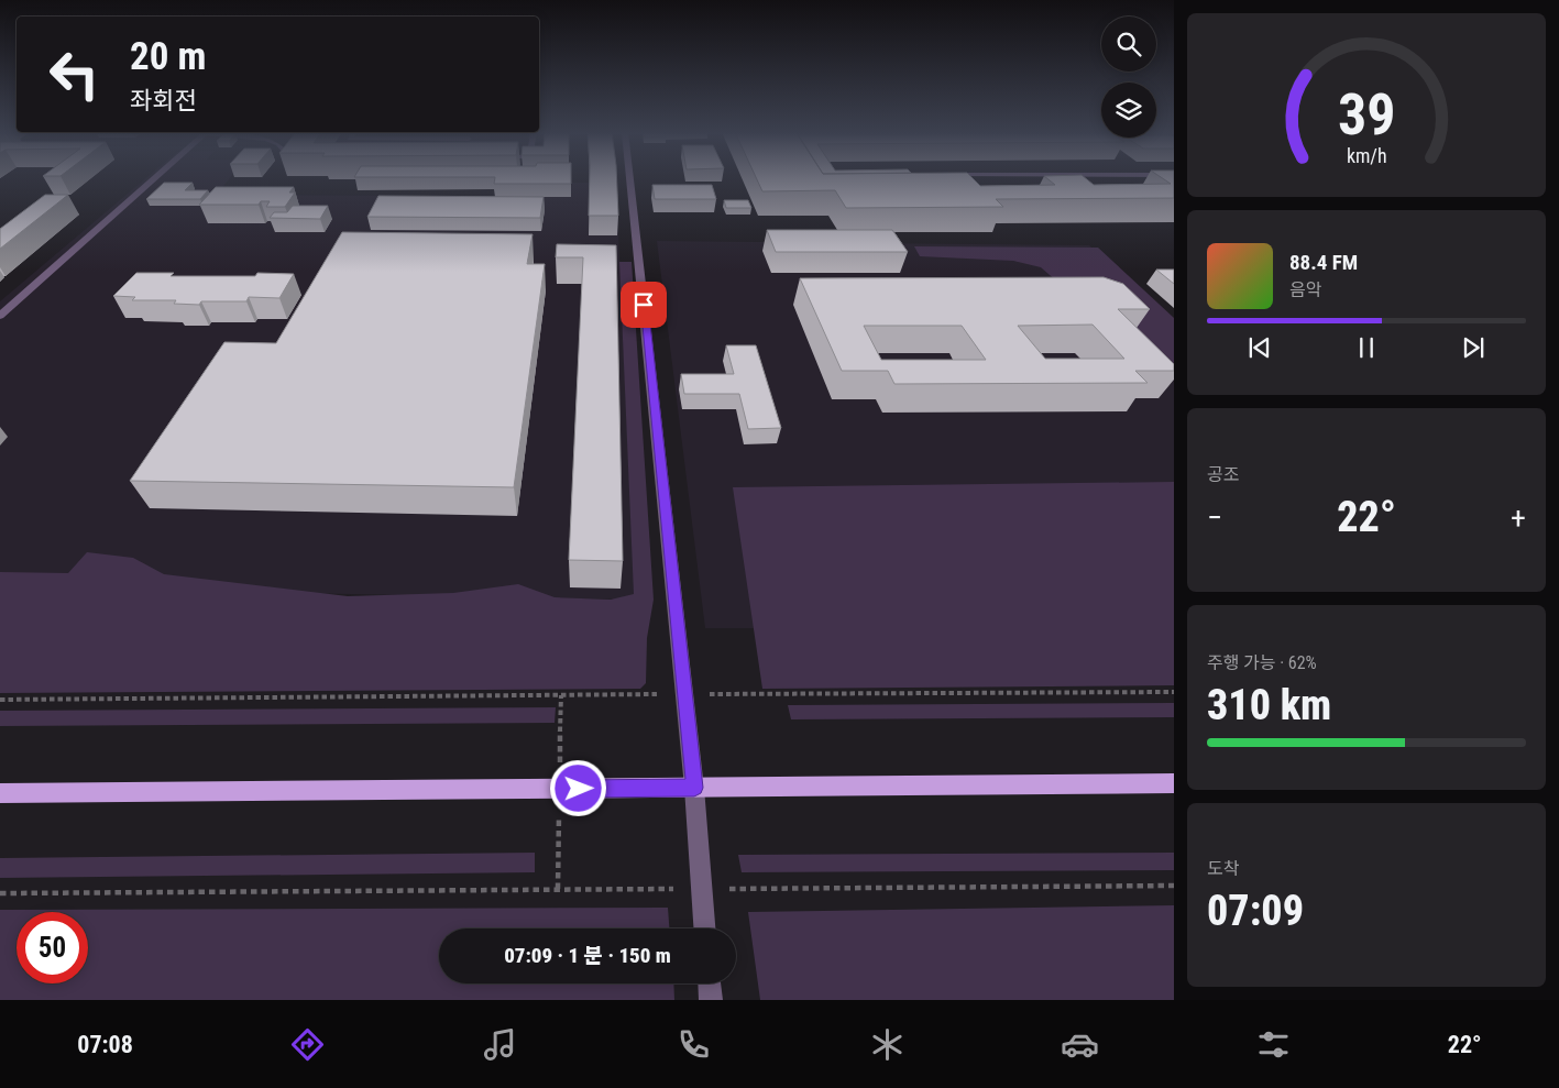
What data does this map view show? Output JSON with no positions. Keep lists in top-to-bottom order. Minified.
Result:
{"page":{"turn":["20 m","좌회전"],"song":["88.4 FM","음악"],"tile":["공조",["주행 가능 · 62%","310 km"],["도착","07:09"]],"heat":["−","22°","+"],"limit":"50","trip":"07:09 · 1 분 · 150 m","tabs":["07:08","22°"],"gauge":["39","km/h"]}}
